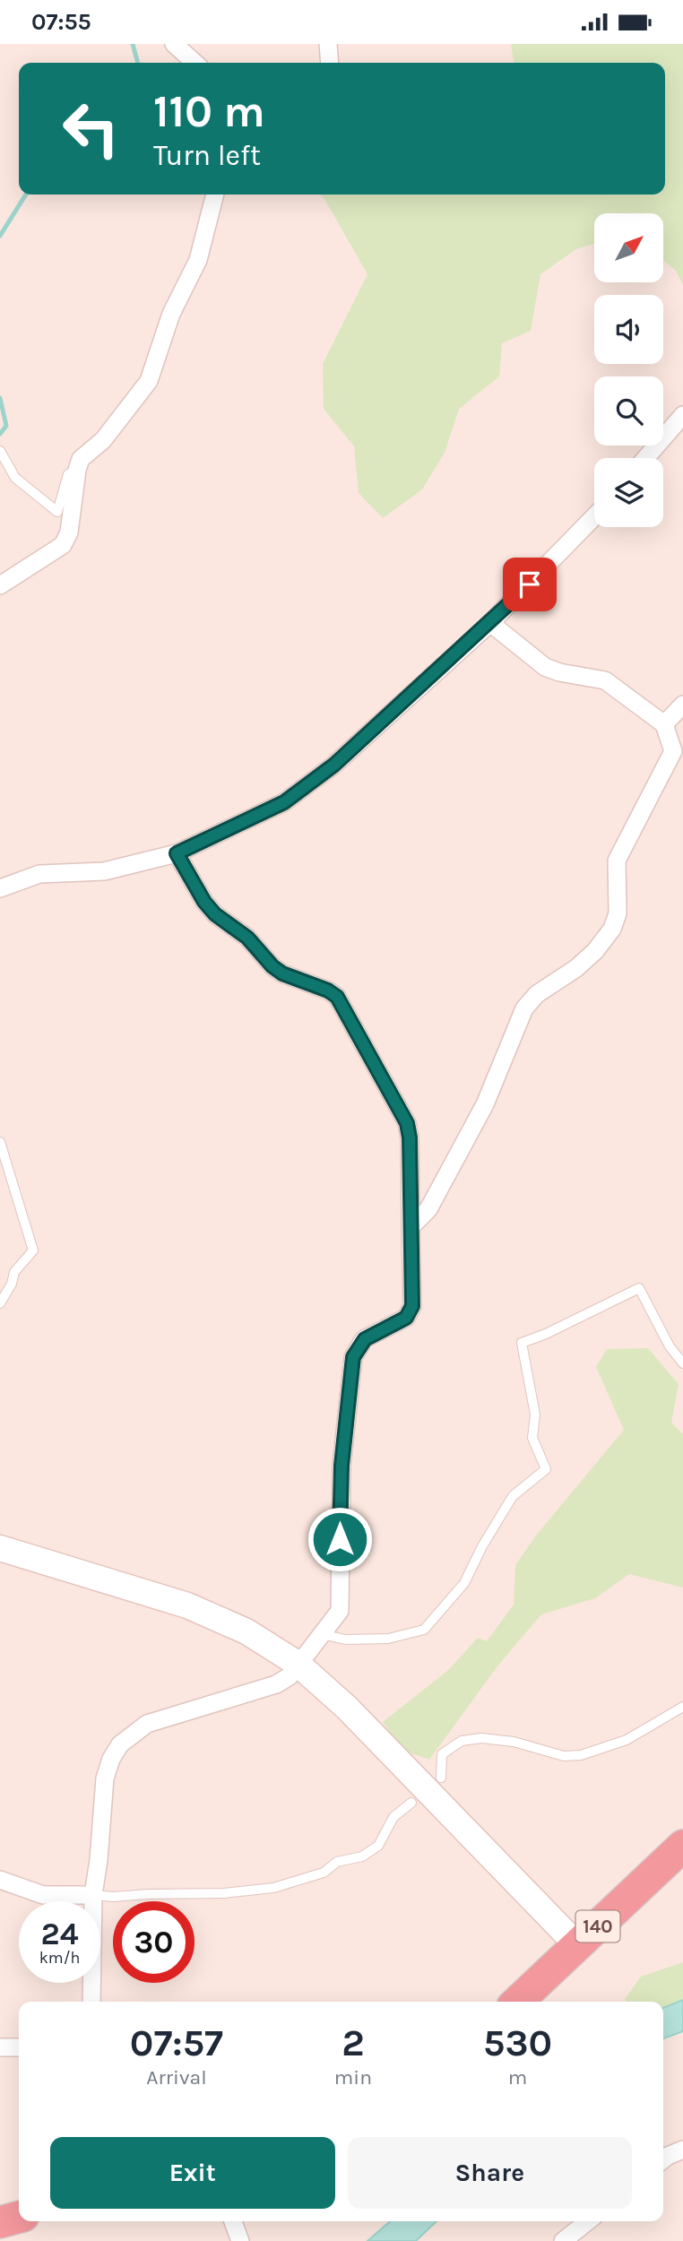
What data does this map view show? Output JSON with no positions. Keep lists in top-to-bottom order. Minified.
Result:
{"streets":{"highway":["140"]},"north":"top right","page":{"status":"07:55","turn":["110 m","Turn left"],"speed":"24 km/h","limit":"30","eta":["07:57","Arrival","2","min","530","m"],"buttons":["Exit","Share"]}}
